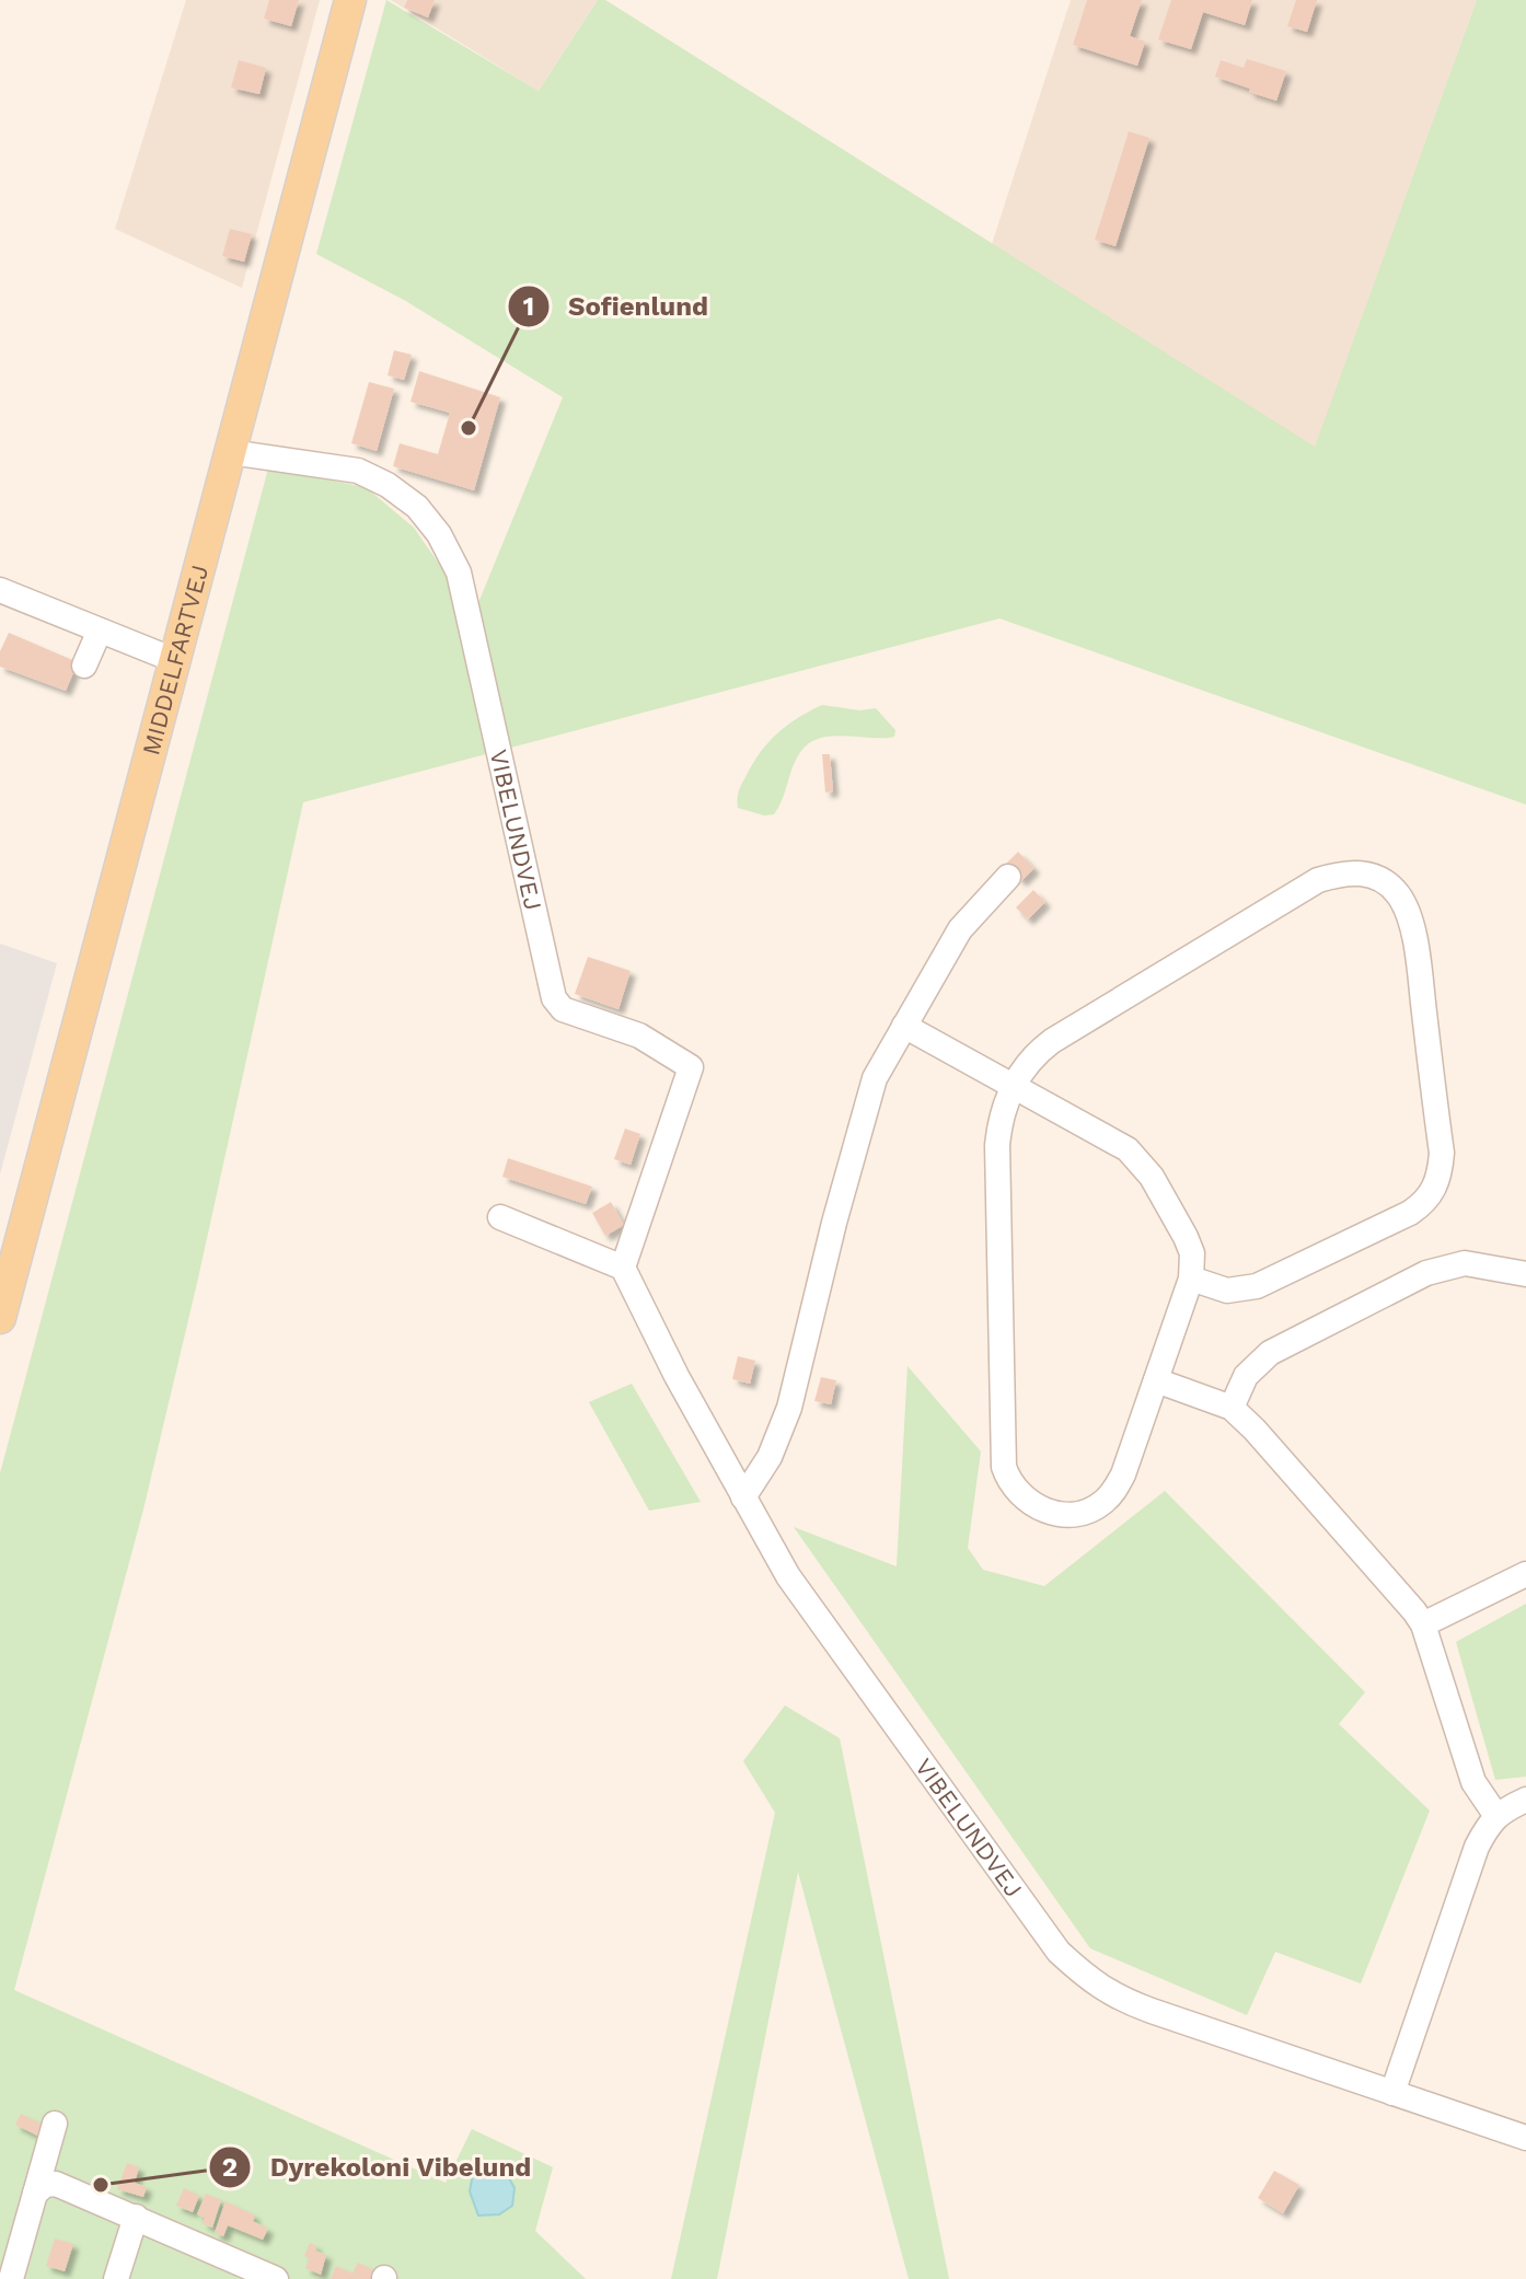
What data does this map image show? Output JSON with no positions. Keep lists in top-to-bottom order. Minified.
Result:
{"streets":{"main road":["MIDDELFARTVEJ"],"street":["VIBELUNDVEJ"]},"crossings":[["MIDDELFARTVEJ","VIBELUNDVEJ"]],"places":["Sofienlund","Dyrekoloni Vibelund"]}
